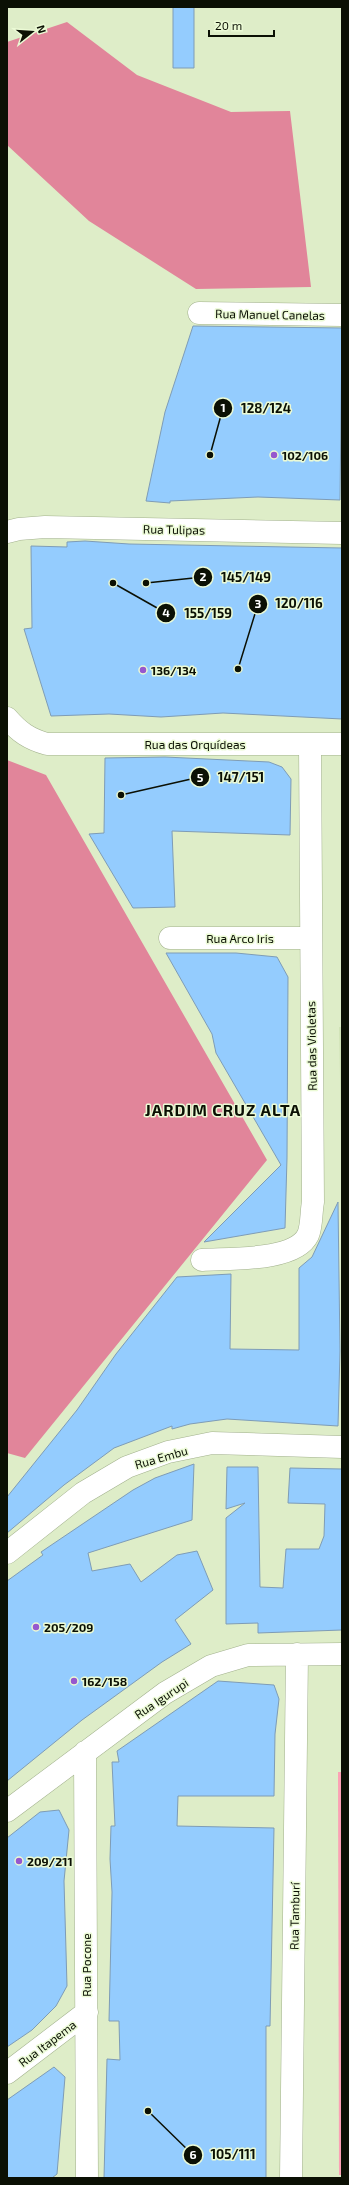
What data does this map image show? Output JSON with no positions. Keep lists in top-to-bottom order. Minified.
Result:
{"streets":{"street":["Rua Manuel Canelas","Rua Tulipas","Rua das Orquídeas","Rua Arco Iris","Rua das Violetas","Rua Embu","Rua Igurupi","Rua Tamburí","Rua Pocone","Rua Itapema"]},"crossings":[["Rua das Orquídeas","Rua das Violetas"],["Rua Arco Iris","Rua das Violetas"],["Rua Igurupi","Rua Tamburí"],["Rua Igurupi","Rua Pocone"],["Rua Pocone","Rua Itapema"]],"districts":["JARDIM CRUZ ALTA"],"places":["128/124","102/106","155/159","145/149","120/116","136/134","147/151","205/209","162/158","209/211","105/111"],"scale_bar":"20 m","north":"right"}
